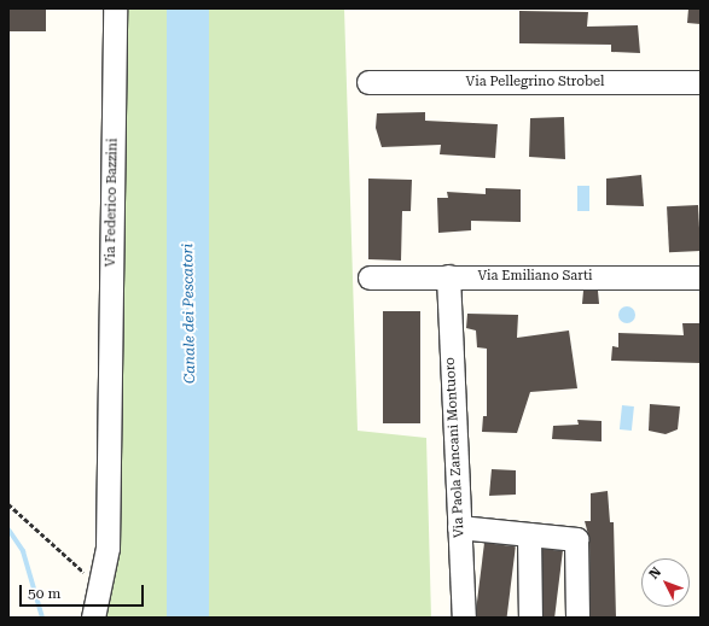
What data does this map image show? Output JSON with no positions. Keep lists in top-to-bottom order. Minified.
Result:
{"streets":{"street":["Via Pellegrino Strobel","Via Federico Bazzini","Via Emiliano Sarti","Via Paola Zancani Montuoro"]},"crossings":[["Via Emiliano Sarti","Via Paola Zancani Montuoro"]],"water":["Canale dei Pescatori"],"scale_bar":"50 m","north":"top left"}
